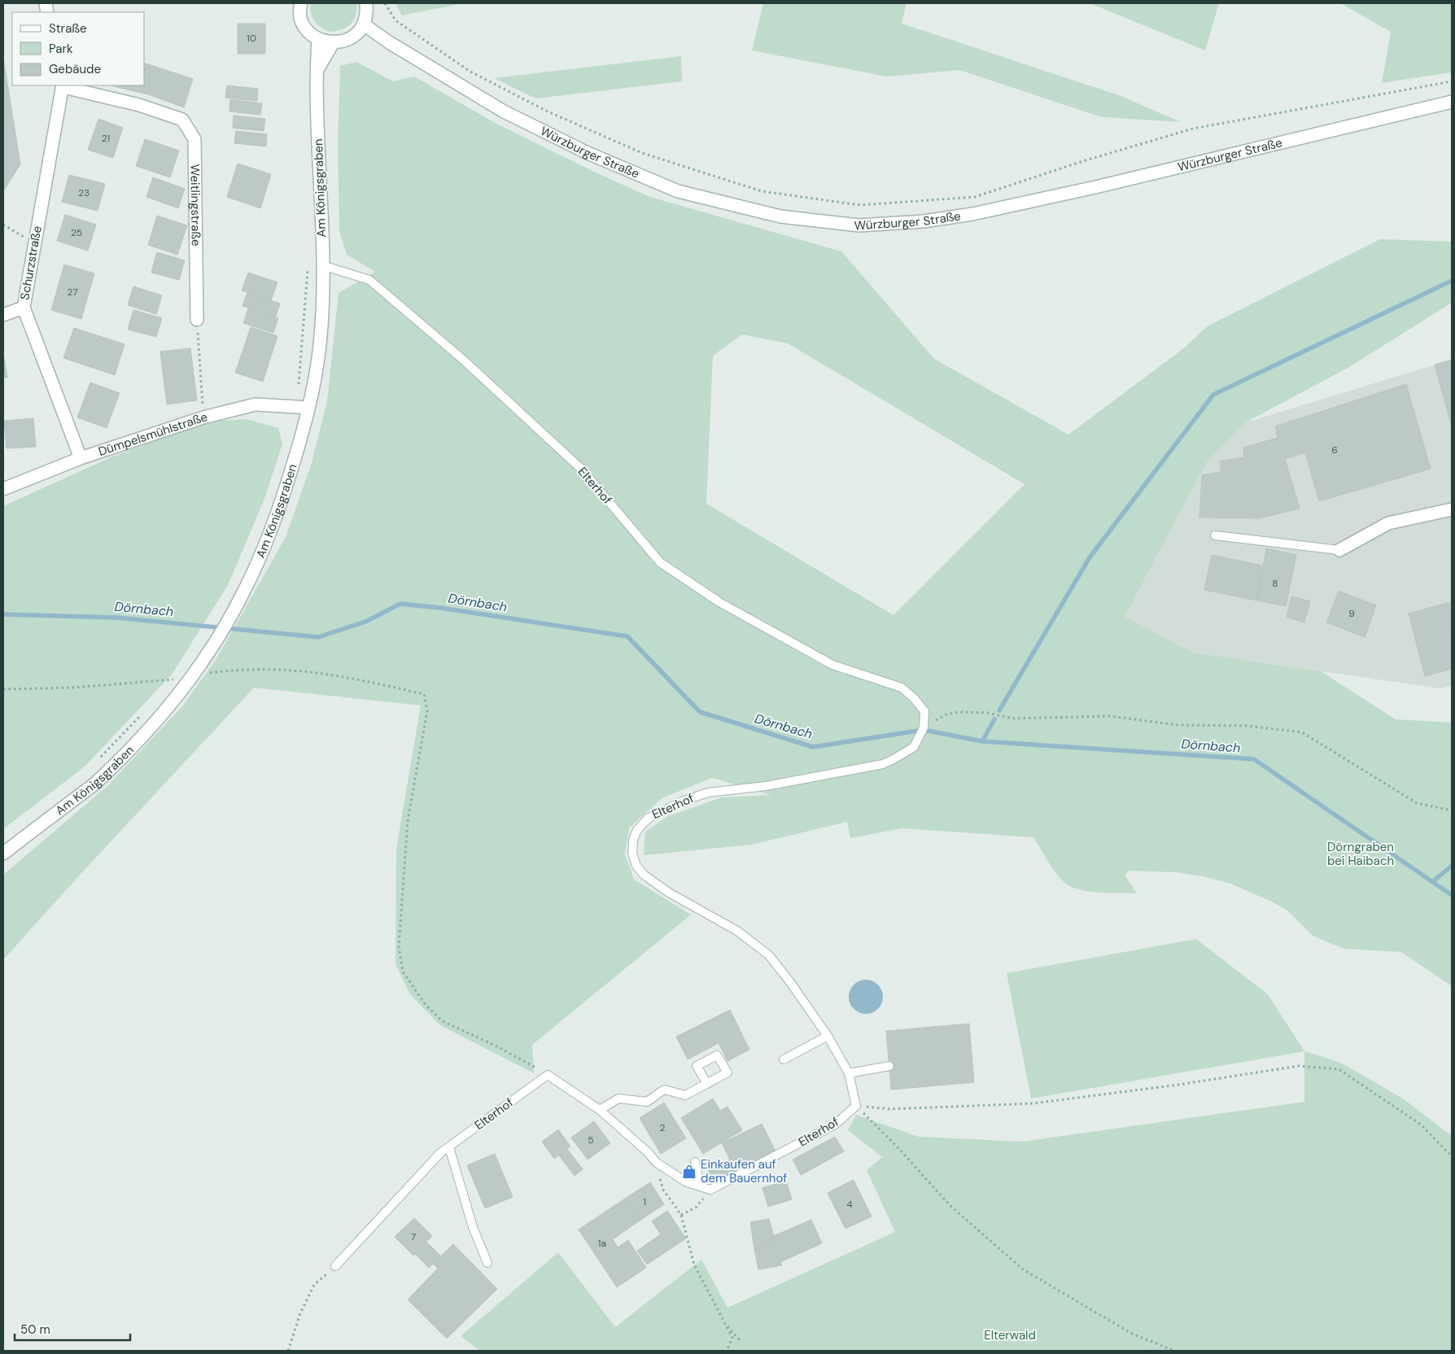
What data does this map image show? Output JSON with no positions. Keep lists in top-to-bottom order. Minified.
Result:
{"streets":{"street":["Würzburger Straße","Am Königsgraben","Weitlingstraße","Schurzstraße","Dümpelsmühlstraße"],"lane":["Elterhof"]},"crossings":[["Am Königsgraben","Dümpelsmühlstraße"],["Am Königsgraben","Elterhof"],["Weitlingstraße","Schurzstraße"],["Schurzstraße","Dümpelsmühlstraße"]],"water":["Dörnbach"],"parks":["Dörngraben bei Haibach","Elterwald"],"places":{"shop":["Einkaufen auf dem Bauernhof"]},"house_numbers":["10","21","23","25","27","6","8","9","2","5","1","4","7","1a"],"legend":["Straße","Park","Gebäude"],"scale_bar":"50 m"}
